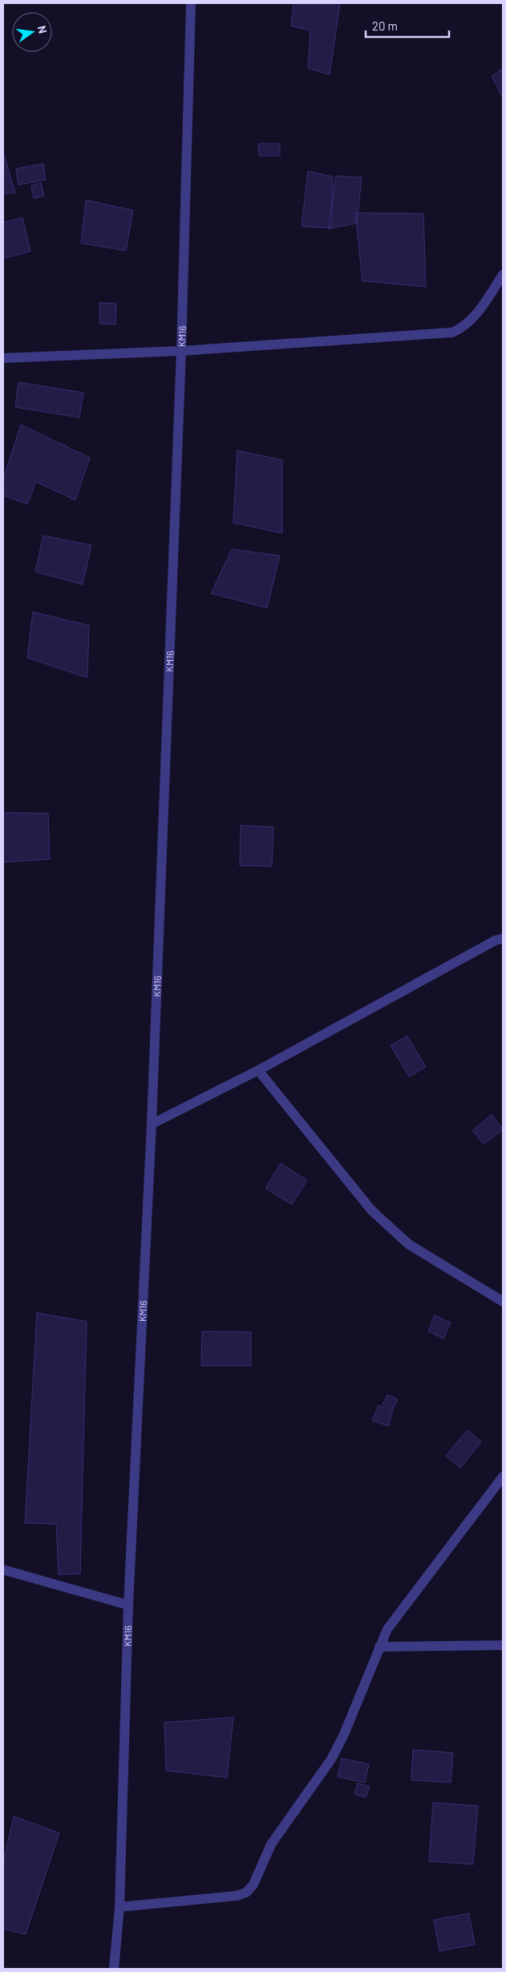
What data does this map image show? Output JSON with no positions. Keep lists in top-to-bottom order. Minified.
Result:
{"streets":{"street":["KM16"]},"scale_bar":"20 m","north":"right"}
